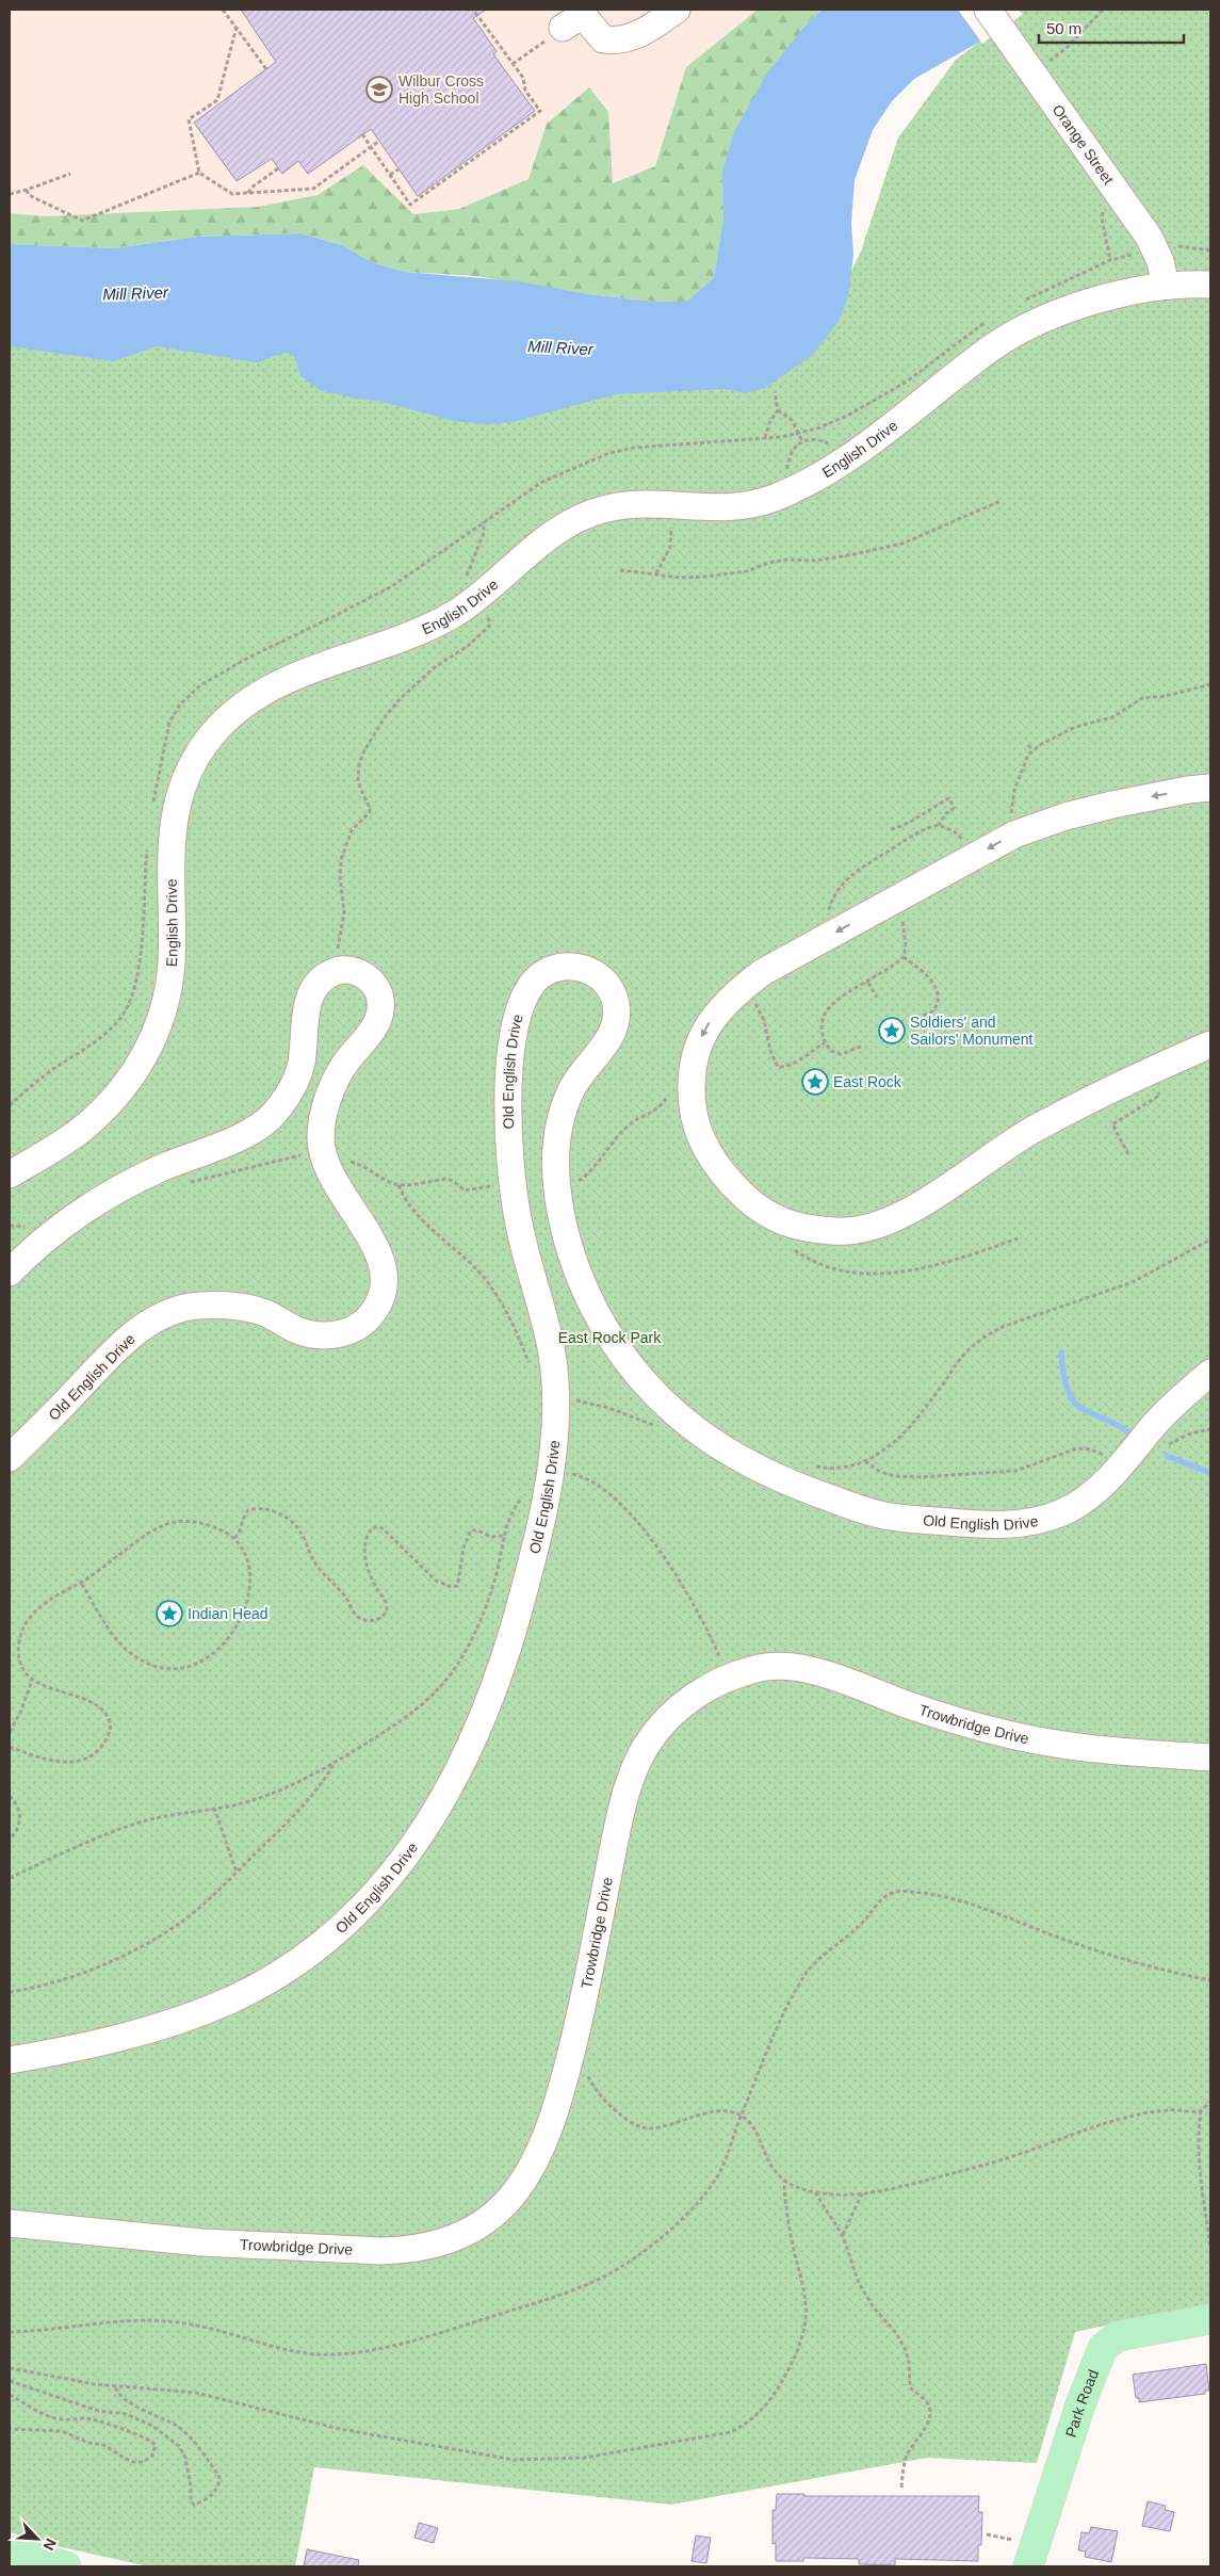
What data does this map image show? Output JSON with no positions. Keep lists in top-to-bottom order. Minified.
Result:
{"streets":{"main road":["Park Road"],"street":["Orange Street","English Drive","Old English Drive","Trowbridge Drive"]},"crossings":[["Orange Street","English Drive"]],"water":["Mill River"],"parks":["East Rock Park"],"places":{"school or university":["Wilbur Cross High School"],"place":["Soldiers' and Sailors' Monument","East Rock","Indian Head"]},"scale_bar":"50 m","north":"bottom right"}
